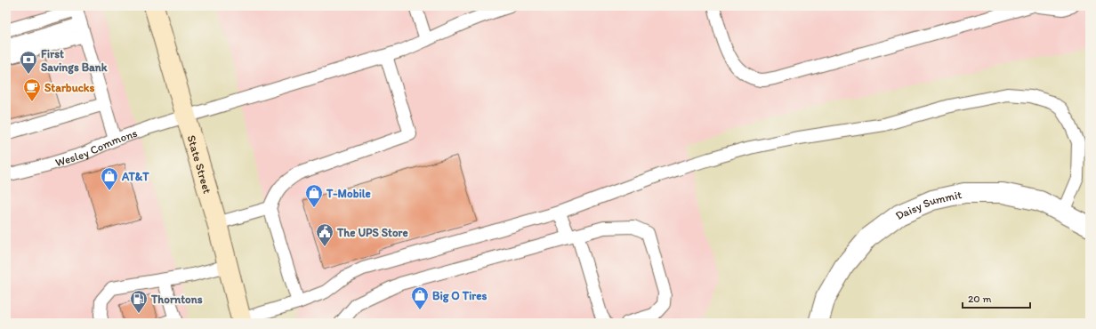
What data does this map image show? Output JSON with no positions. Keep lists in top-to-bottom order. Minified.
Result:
{"streets":{"main road":["State Street"],"street":["Daisy Summit"],"lane":["Wesley Commons"]},"crossings":[["Wesley Commons","State Street"]],"places":{"bank":["First Savings Bank"],"cafe":["Starbucks"],"shop":["AT&T","T-Mobile","Big O Tires"],"public building":["The UPS Store"],"fuel station":["Thorntons"]},"scale_bar":"20 m"}
